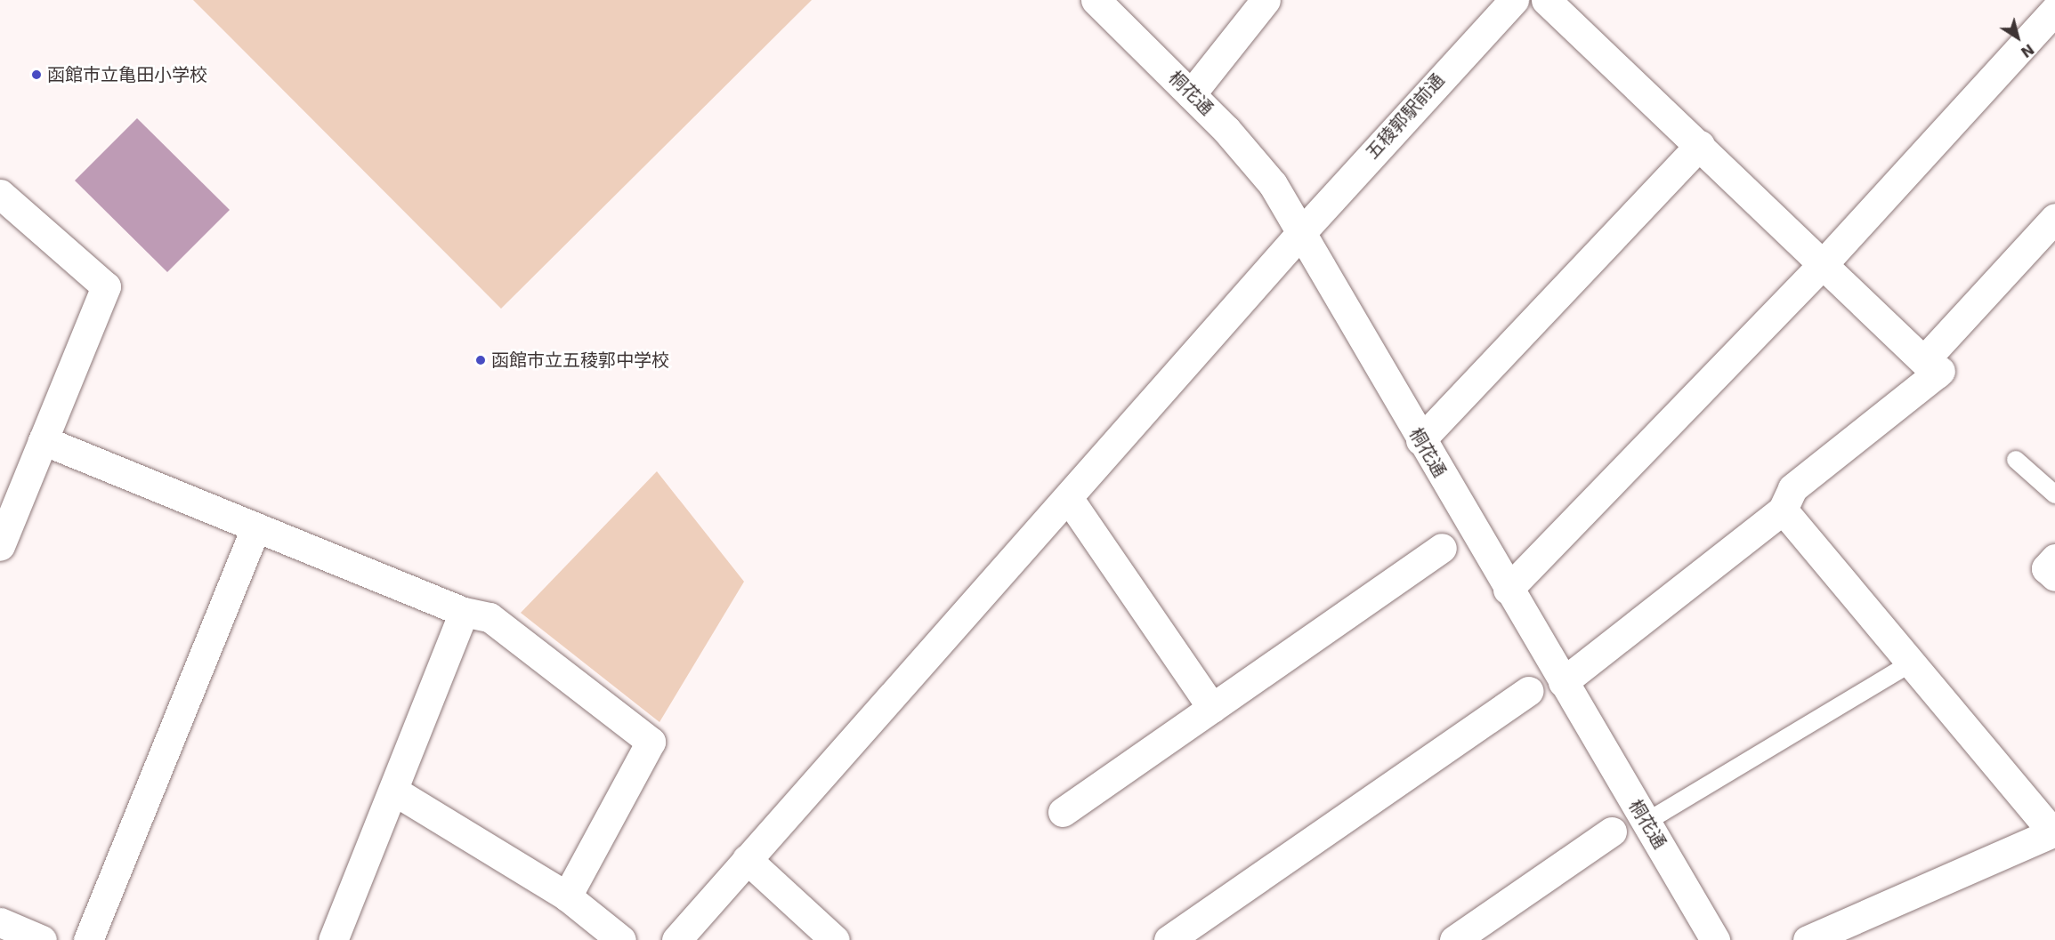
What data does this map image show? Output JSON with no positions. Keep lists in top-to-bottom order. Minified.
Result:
{"streets":{"street":["桐花通","五稜郭駅前通"]},"crossings":[["桐花通","五稜郭駅前通"]],"places":["函館市立亀田小学校","函館市立五稜郭中学校"],"north":"bottom right"}
